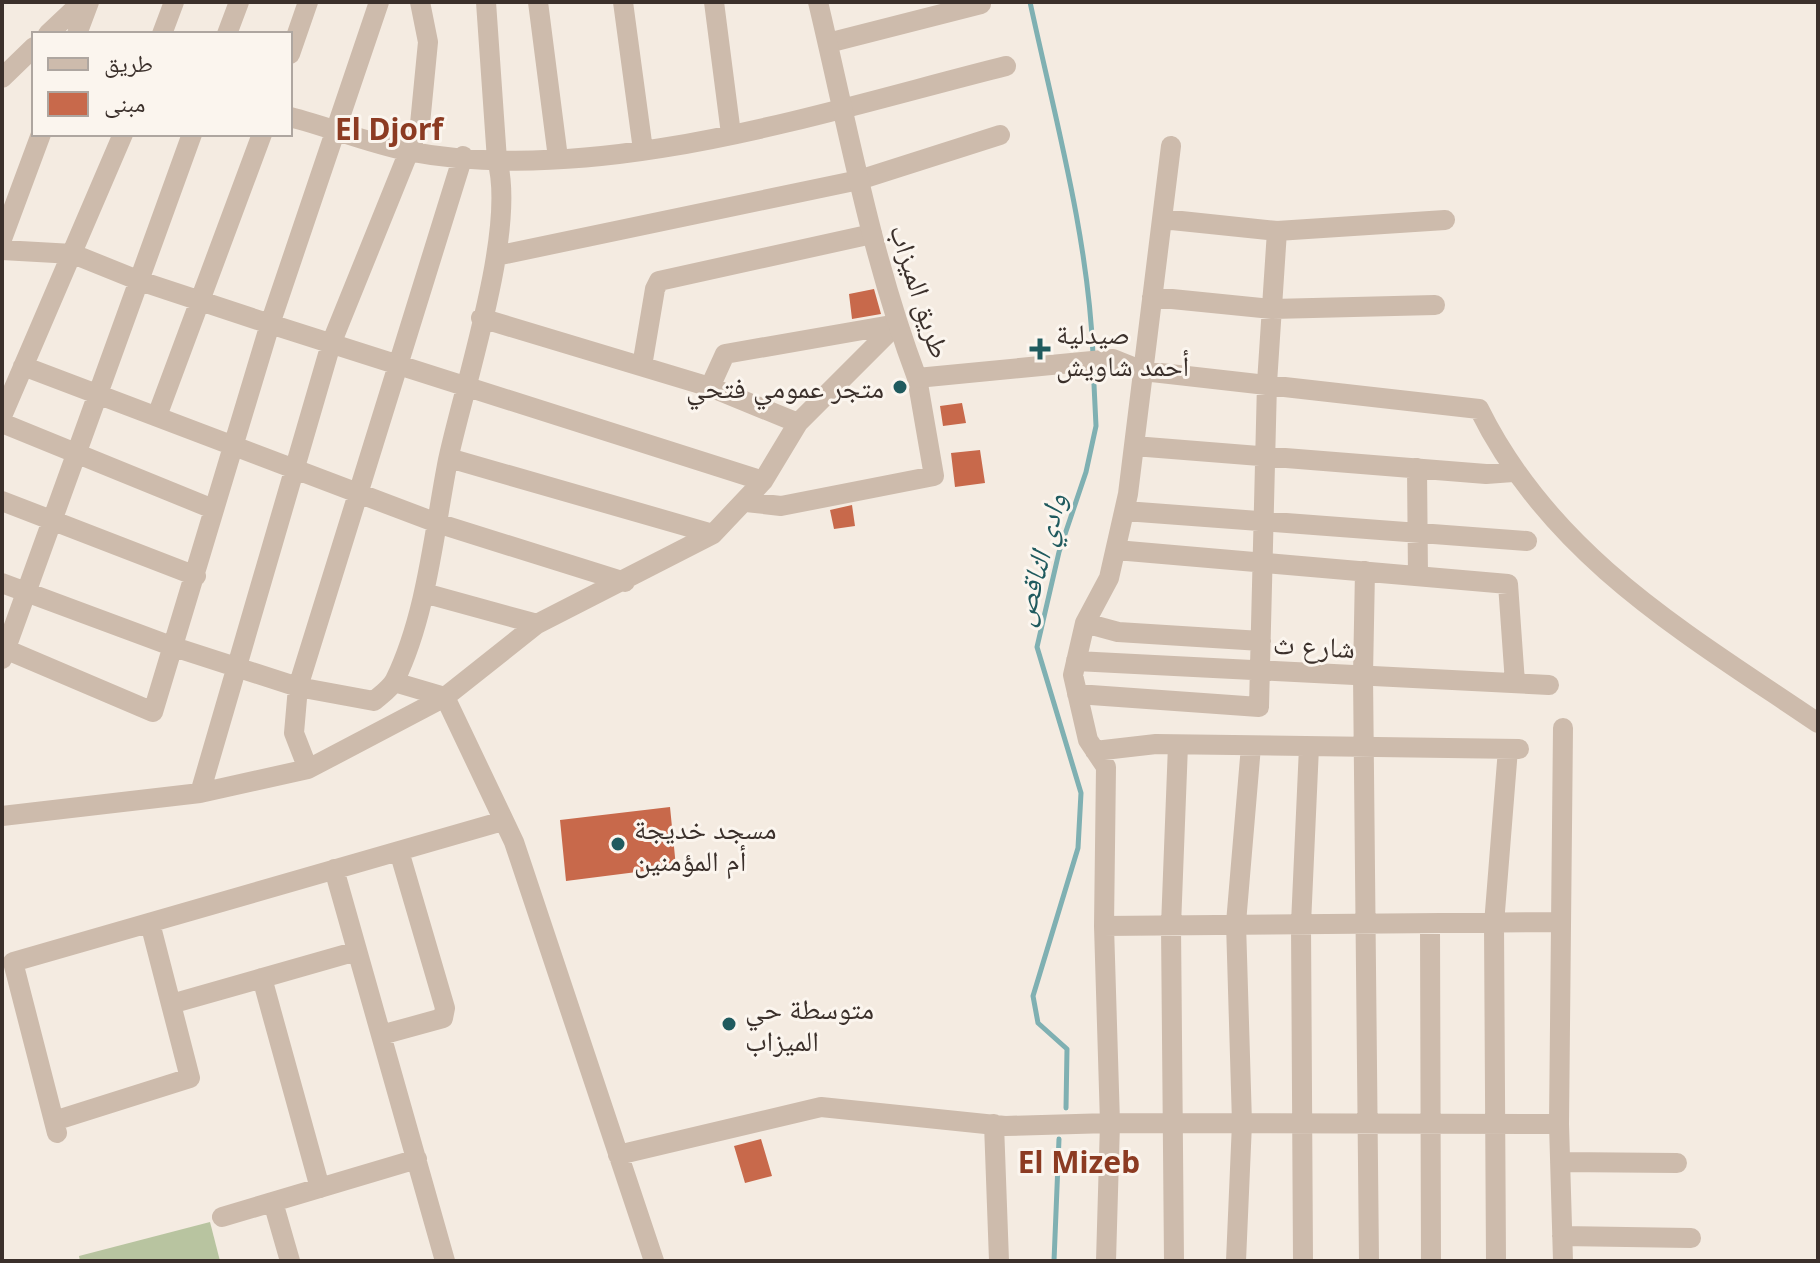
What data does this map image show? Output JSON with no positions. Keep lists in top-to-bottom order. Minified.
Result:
{"streets":{"street":["طريق الميزاب","شارع ث"]},"districts":["El Djorf","El Mizeb"],"water":["وادي الناقص"],"places":{"health":["صيدلية أحمد شاويش"],"other":["متجر عمومي فتحي","مسجد خديجة أم المؤمنين","متوسطة حي الميزاب"]},"legend":["طريق","مبنى"]}
